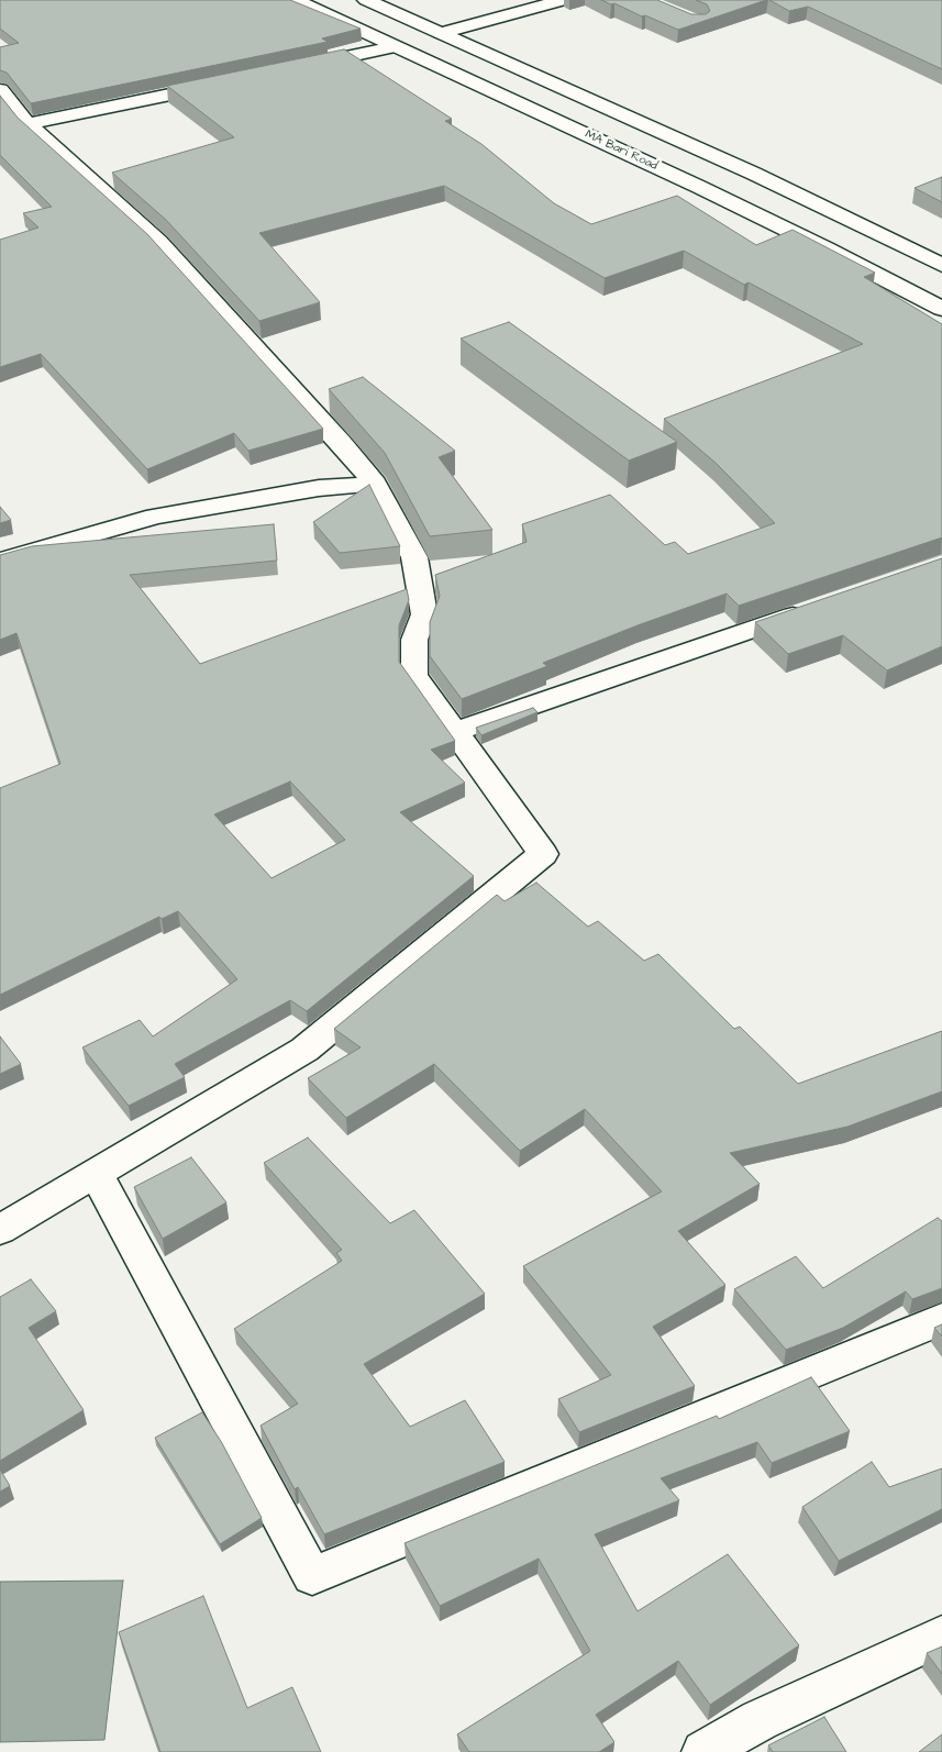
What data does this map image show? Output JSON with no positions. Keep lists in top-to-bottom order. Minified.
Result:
{"streets":{"street":["MA Bari Road"]}}
